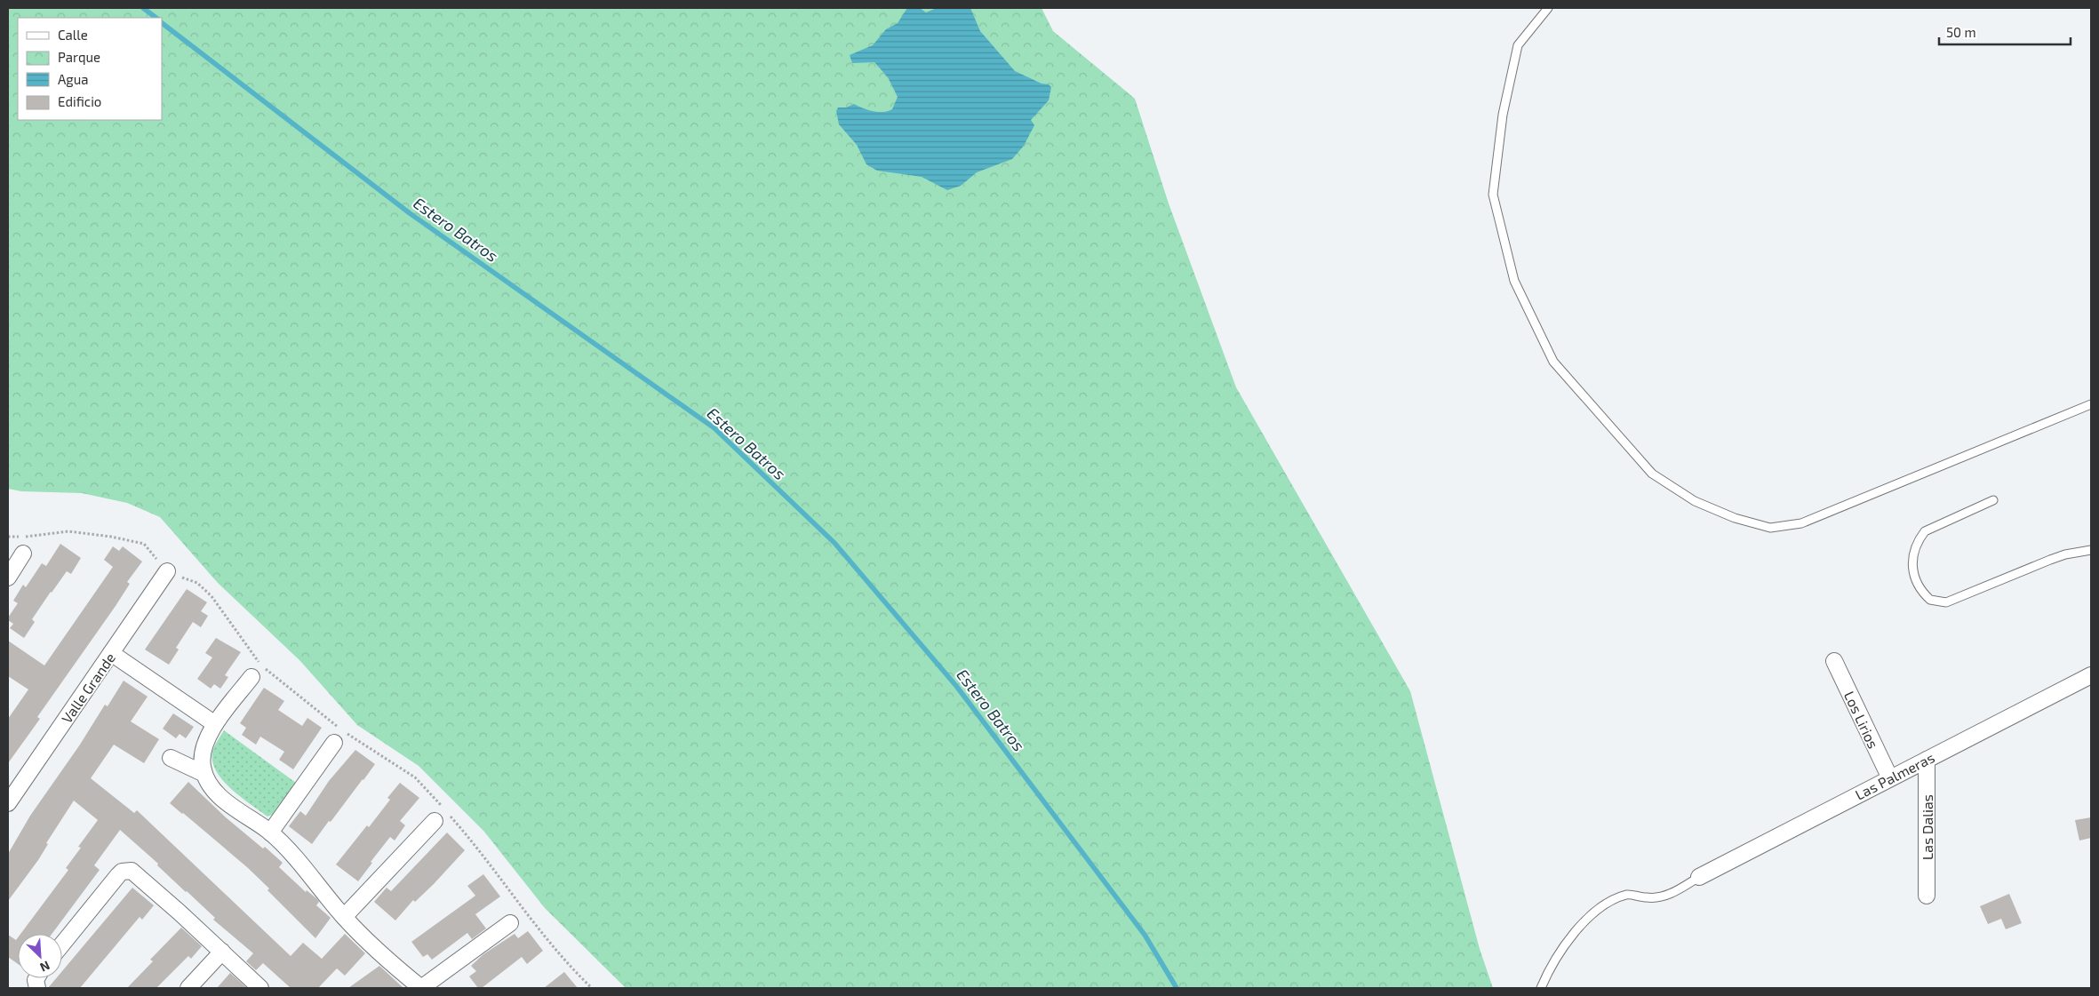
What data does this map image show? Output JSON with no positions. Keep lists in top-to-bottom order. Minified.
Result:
{"streets":{"street":["Valle Grande","Los Lirios","Las Palmeras","Las Dalias"]},"crossings":[["Los Lirios","Las Palmeras"],["Las Palmeras","Las Dalias"]],"water":["Estero Batros"],"legend":["Calle","Parque","Agua","Edificio"],"scale_bar":"50 m","north":"bottom right"}
